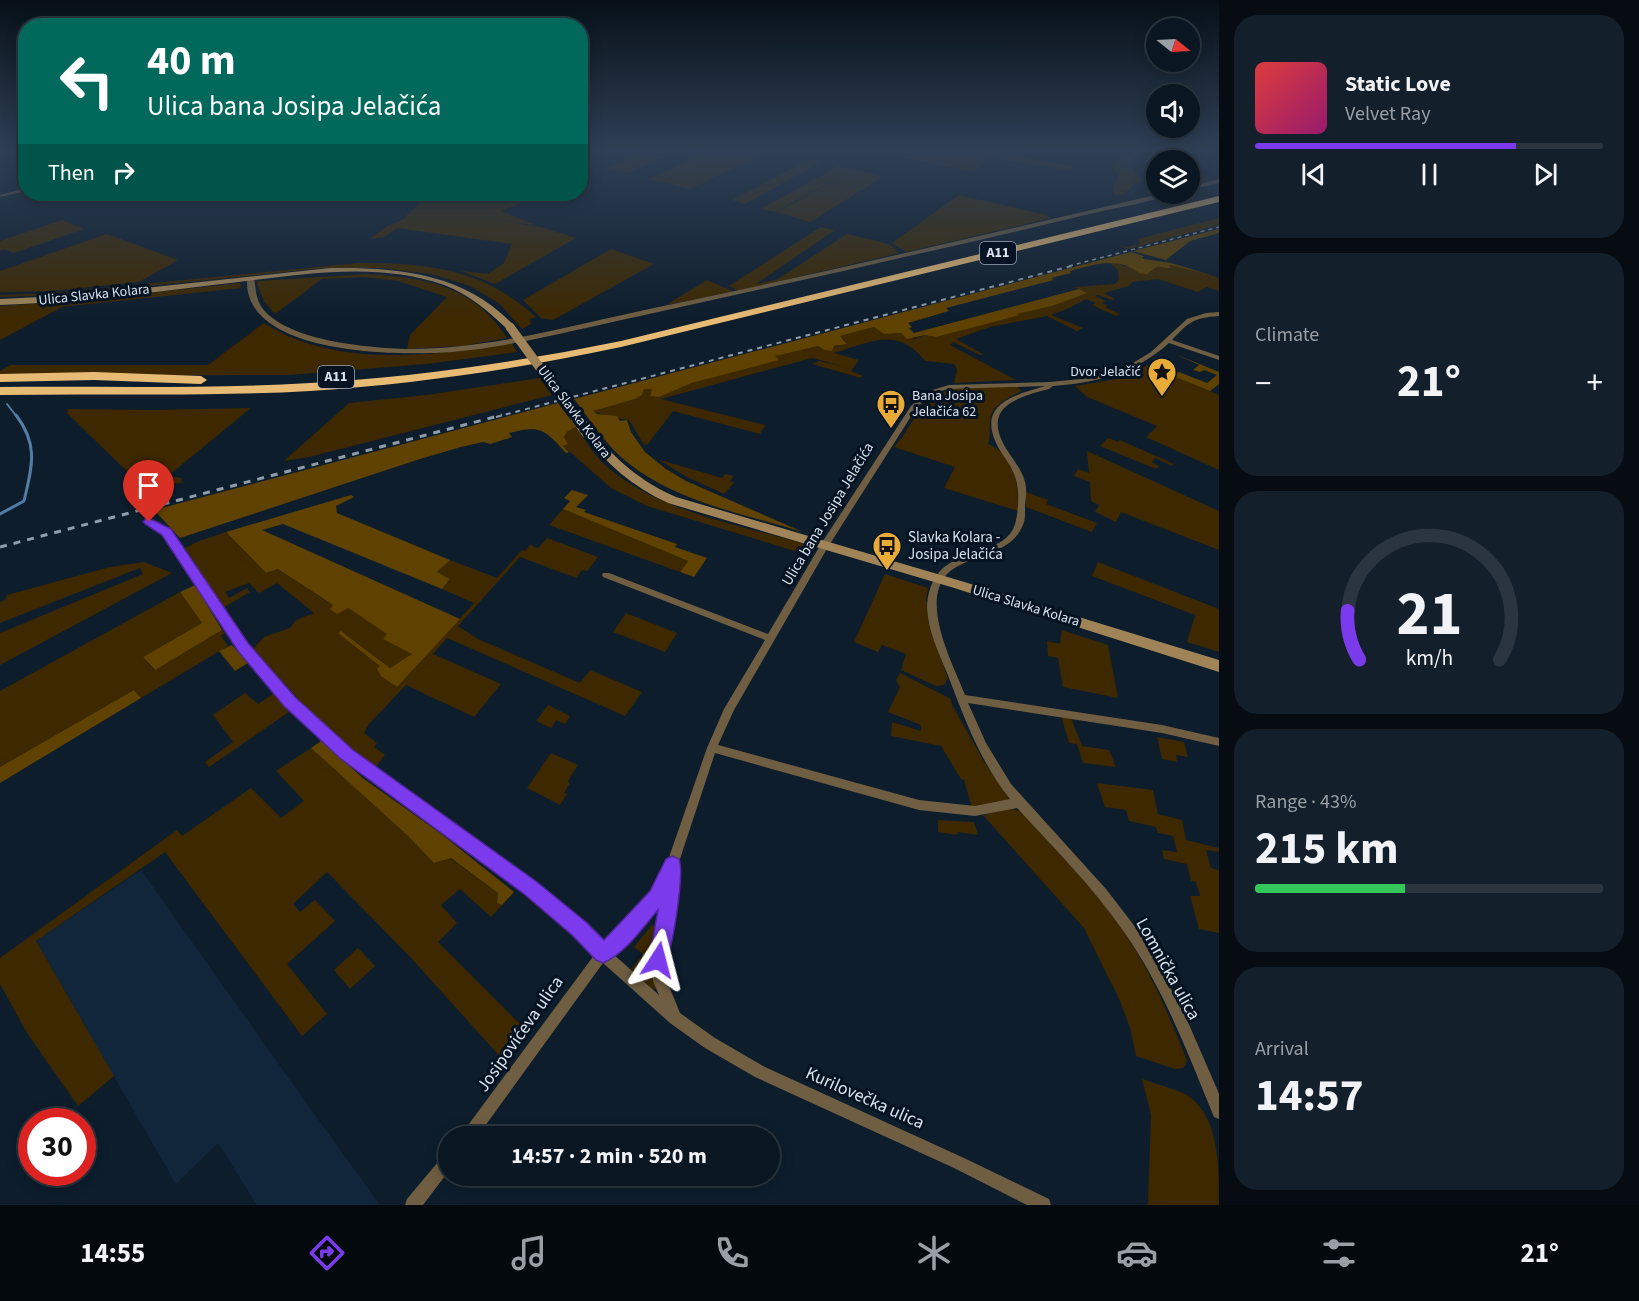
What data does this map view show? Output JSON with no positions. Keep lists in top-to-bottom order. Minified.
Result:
{"streets":{"highway":["A11"],"main road":["Ulica Slavka Kolara"],"street":["Ulica bana Josipa Jelačića","Lomnička ulica","Josipovićeva ulica","Kurilovečka ulica"]},"crossings":[["Ulica Slavka Kolara","Ulica bana Josipa Jelačića"],["Ulica Slavka Kolara","Lomnička ulica"],["Ulica bana Josipa Jelačića","Josipovićeva ulica"],["Ulica bana Josipa Jelačića","Kurilovečka ulica"],["Josipovićeva ulica","Kurilovečka ulica"]],"places":{"place":["Dvor Jelačić"],"bus stop":["Bana Josipa Jelačića 62","Slavka Kolara - Josipa Jelačića"]},"north":"right","page":{"turn":["40 m","Ulica bana Josipa Jelačića"],"song":["Static Love","Velvet Ray"],"then":"Then","tile":["Climate",["Range · 43%","215 km"],["Arrival","14:57"]],"heat":["−","21°","+"],"limit":"30","trip":"14:57 · 2 min · 520 m","tabs":["14:55","21°"],"gauge":["21","km/h"]}}
